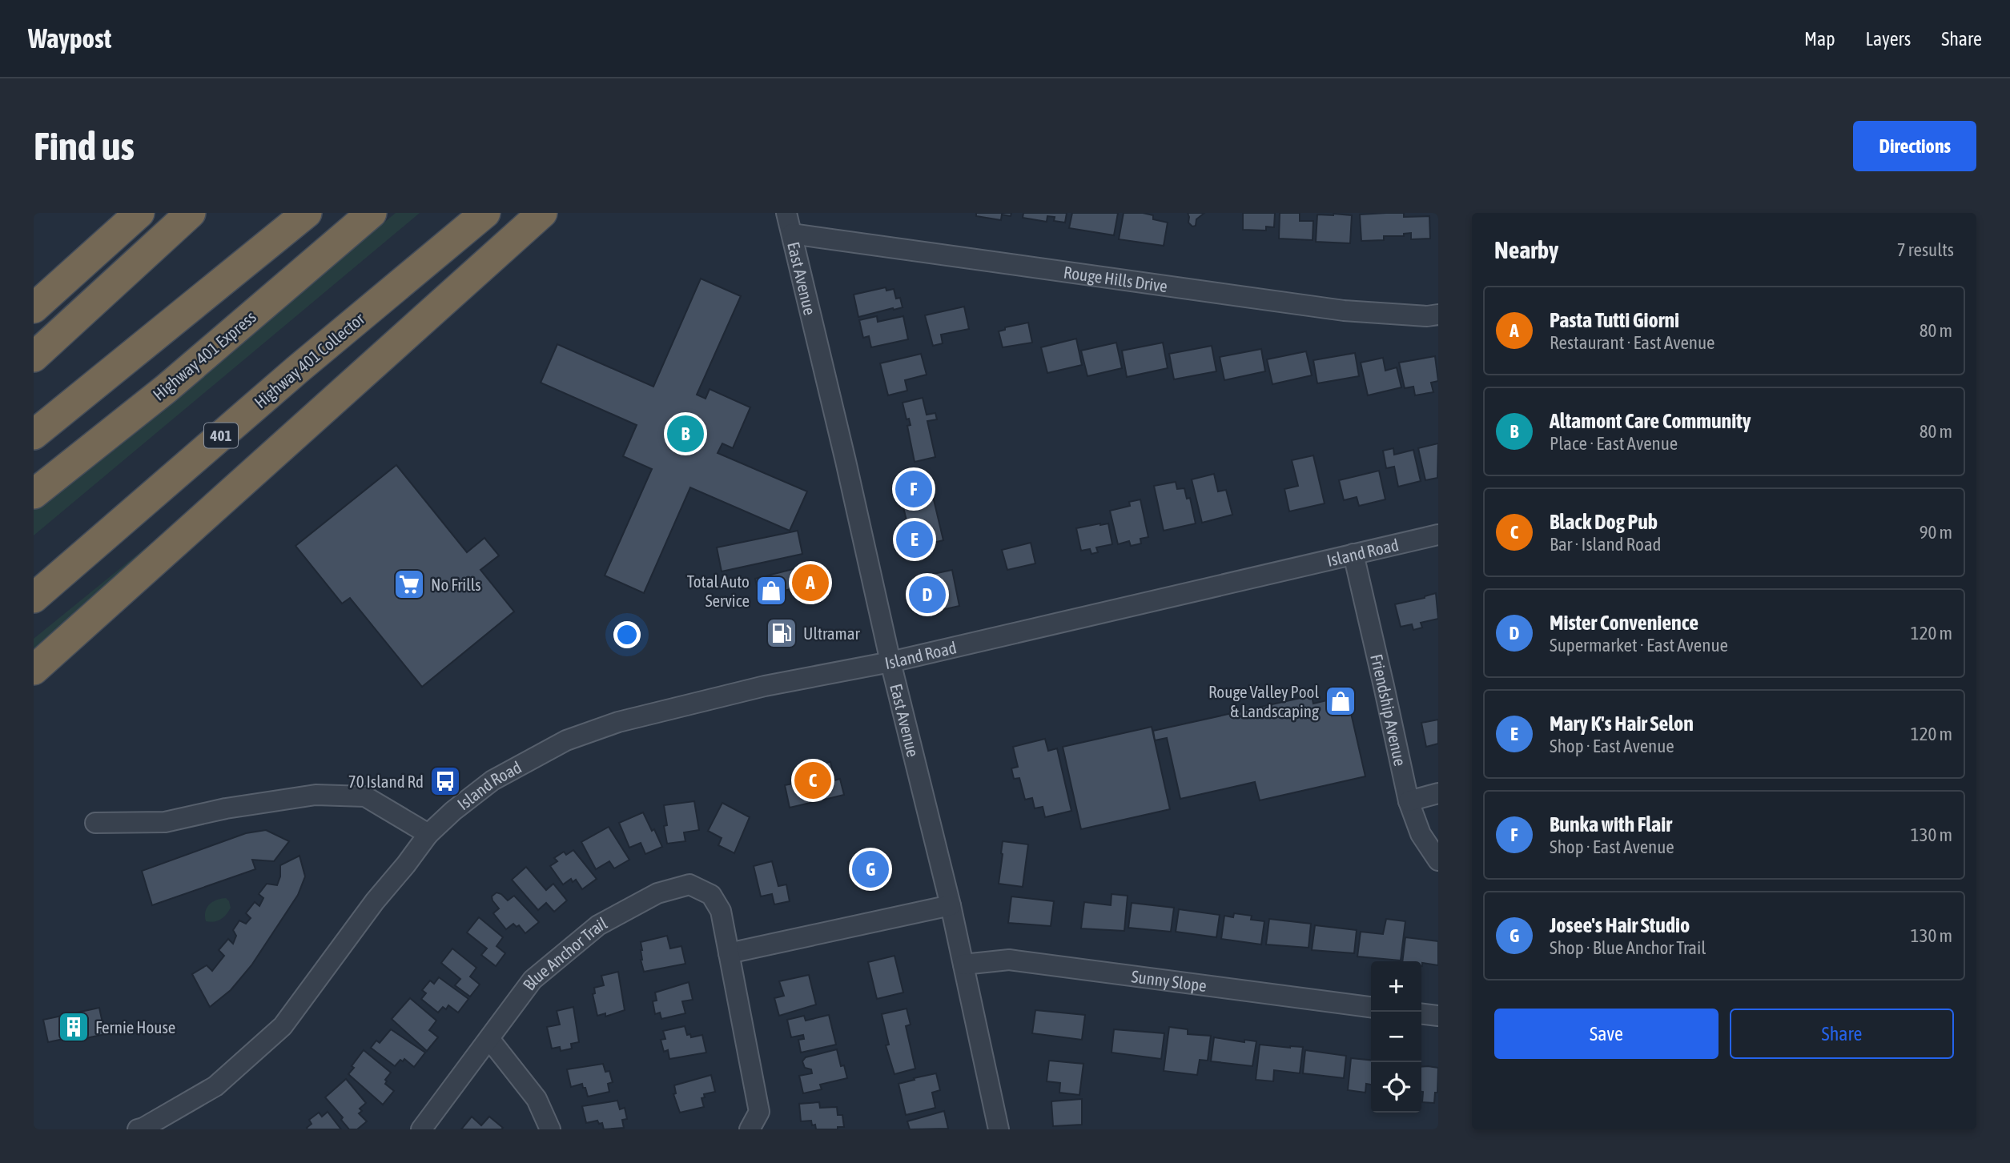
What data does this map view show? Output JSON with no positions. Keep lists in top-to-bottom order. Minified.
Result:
{"streets":{"highway":["Highway 401 Express","Highway 401 Collector","401"],"street":["East Avenue","Rouge Hills Drive","Island Road","Friendship Avenue","Blue Anchor Trail","Sunny Slope"]},"crossings":[["East Avenue","Rouge Hills Drive"],["East Avenue","Island Road"],["East Avenue","Sunny Slope"],["Island Road","Friendship Avenue"]],"places":{"supermarket":["No Frills"],"shop":["Total Auto Service","Rouge Valley Pool & Landscaping"],"fuel station":["Ultramar"],"bus stop":["70 Island Rd"],"building":["Fernie House"]},"page":{"header":"Waypost","nav":["Map","Layers","Share"],"buttons":["Directions",["Save","Share"]],"title":"Find us","heading":["Nearby","7 results"],"list":[{"mark":"A","name":"Pasta Tutti Giorni","note":"Restaurant · East Avenue","value":"80 m"},{"mark":"B","name":"Altamont Care Community","note":"Place · East Avenue","value":"80 m"},{"mark":"C","name":"Black Dog Pub","note":"Bar · Island Road","value":"90 m"},{"mark":"D","name":"Mister Convenience","note":"Supermarket · East Avenue","value":"120 m"},{"mark":"E","name":"Mary K's Hair Selon","note":"Shop · East Avenue","value":"120 m"},{"mark":"F","name":"Bunka with Flair","note":"Shop · East Avenue","value":"130 m"},{"mark":"G","name":"Josee's Hair Studio","note":"Shop · Blue Anchor Trail","value":"130 m"}],"pins":["B","F","E","A","D","C","G"],"map_buttons":["+","−"]}}
